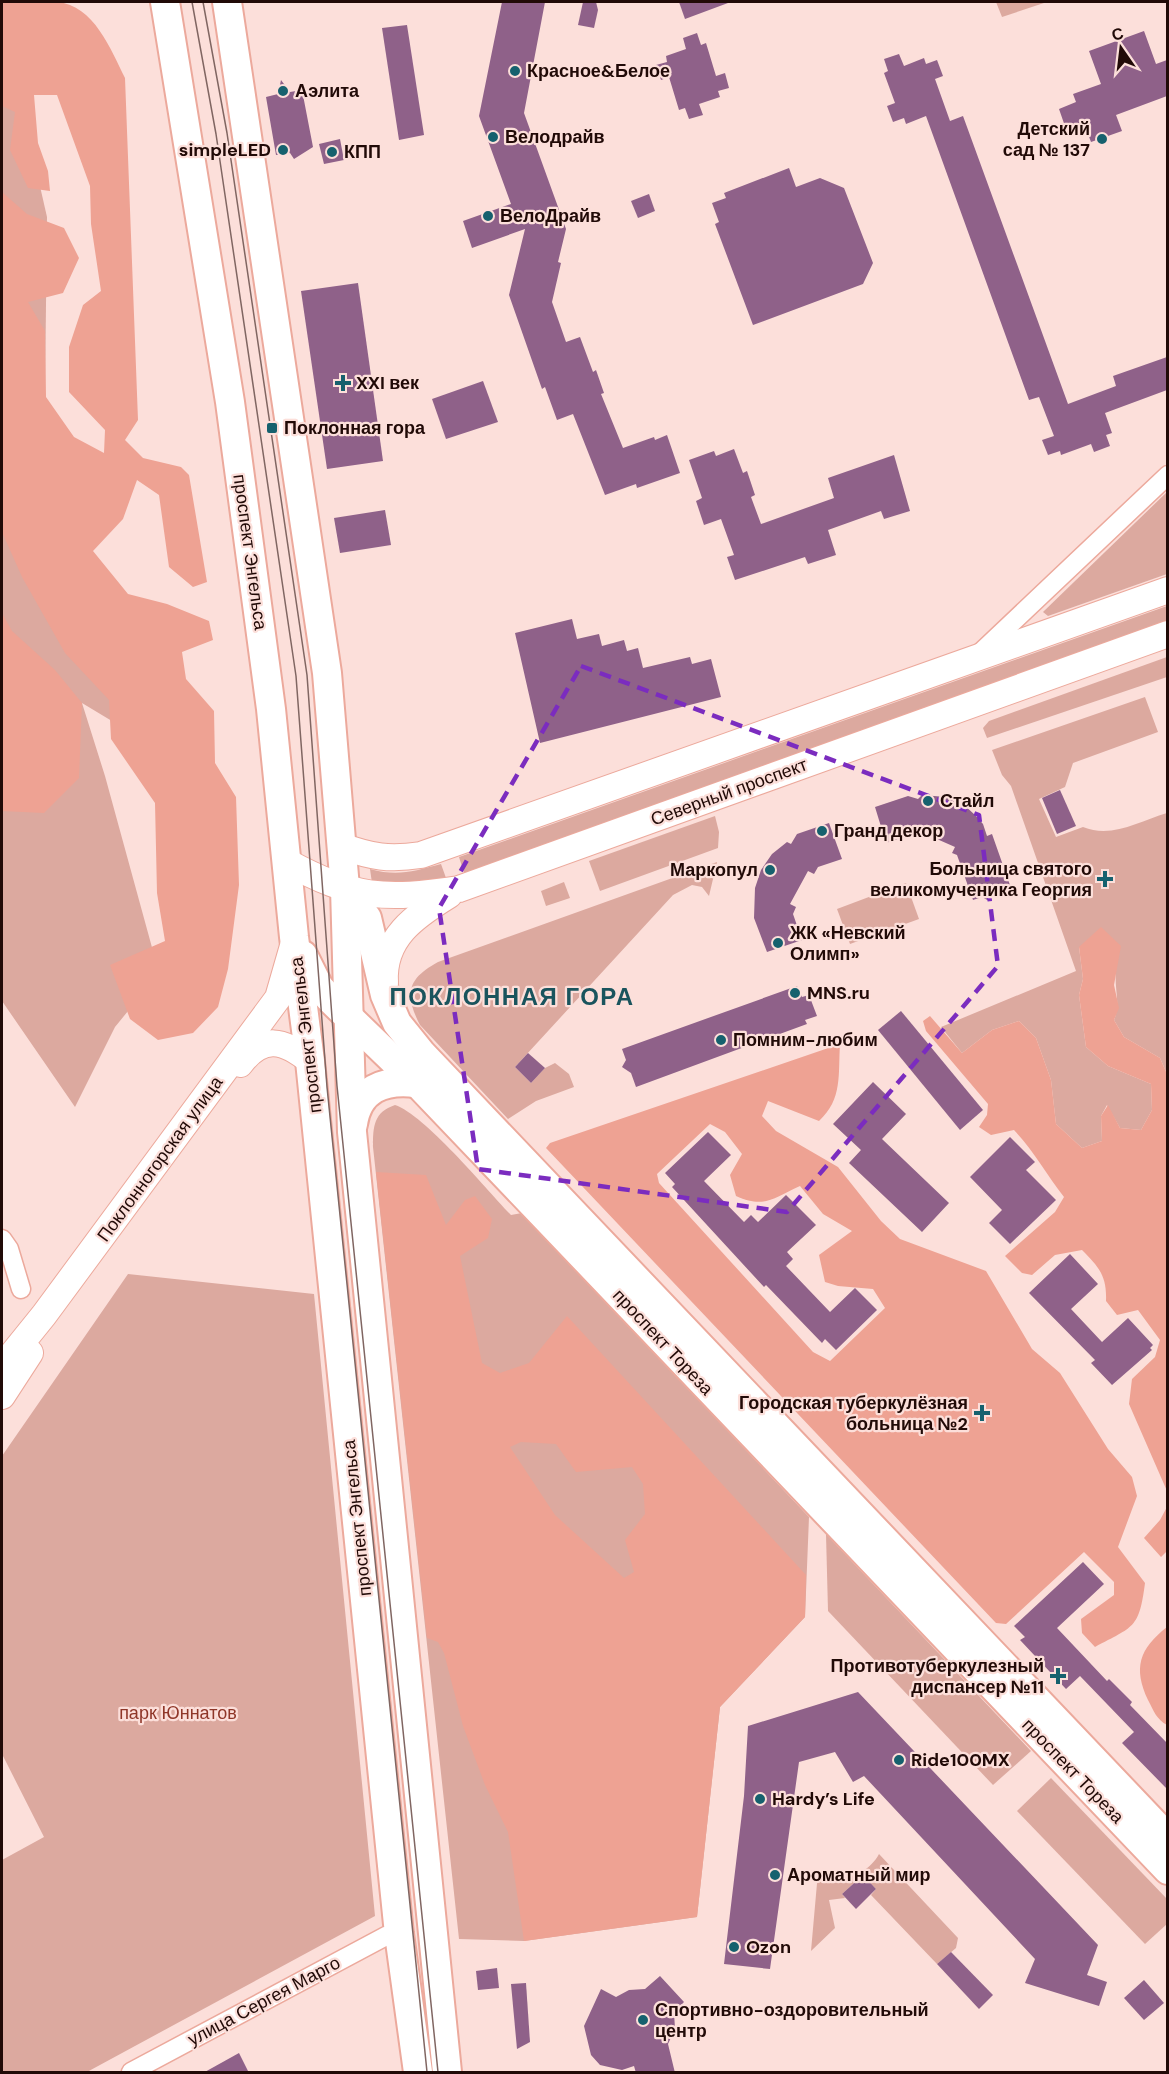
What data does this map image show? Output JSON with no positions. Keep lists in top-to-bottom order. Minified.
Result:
{"streets":{"main road":["проспект Энгельса","Северный проспект","Поклонногорская улица","проспект Тореза"],"street":["улица Сергея Марго"]},"crossings":[["проспект Энгельса","Северный проспект"],["проспект Энгельса","Поклонногорская улица"],["проспект Энгельса","проспект Тореза"],["проспект Энгельса","улица Сергея Марго"],["Северный проспект","проспект Тореза"],["Поклонногорская улица","проспект Тореза"]],"districts":["ПОКЛОННАЯ ГОРА"],"parks":["парк Юннатов"],"places":{"other":["Красное&Белое","Аэлита","Велодрайв","Детский сад № 137","simpleLED","КПП","ВелоДрайв","Стайл","Гранд декор","Маркопул","ЖК «Невский Олимп»","MNS.ru","Помним-любим","Ride100MX","Hardy’s Life","Ароматный мир","Ozon","Спортивно-оздоровительный центр"],"health":["XXI век","Больница святого великомученика Георгия","Городская туберкулёзная больница №2","Противотуберкулезный диспансер №11"],"transit":["Поклонная гора"]},"north":"top"}
